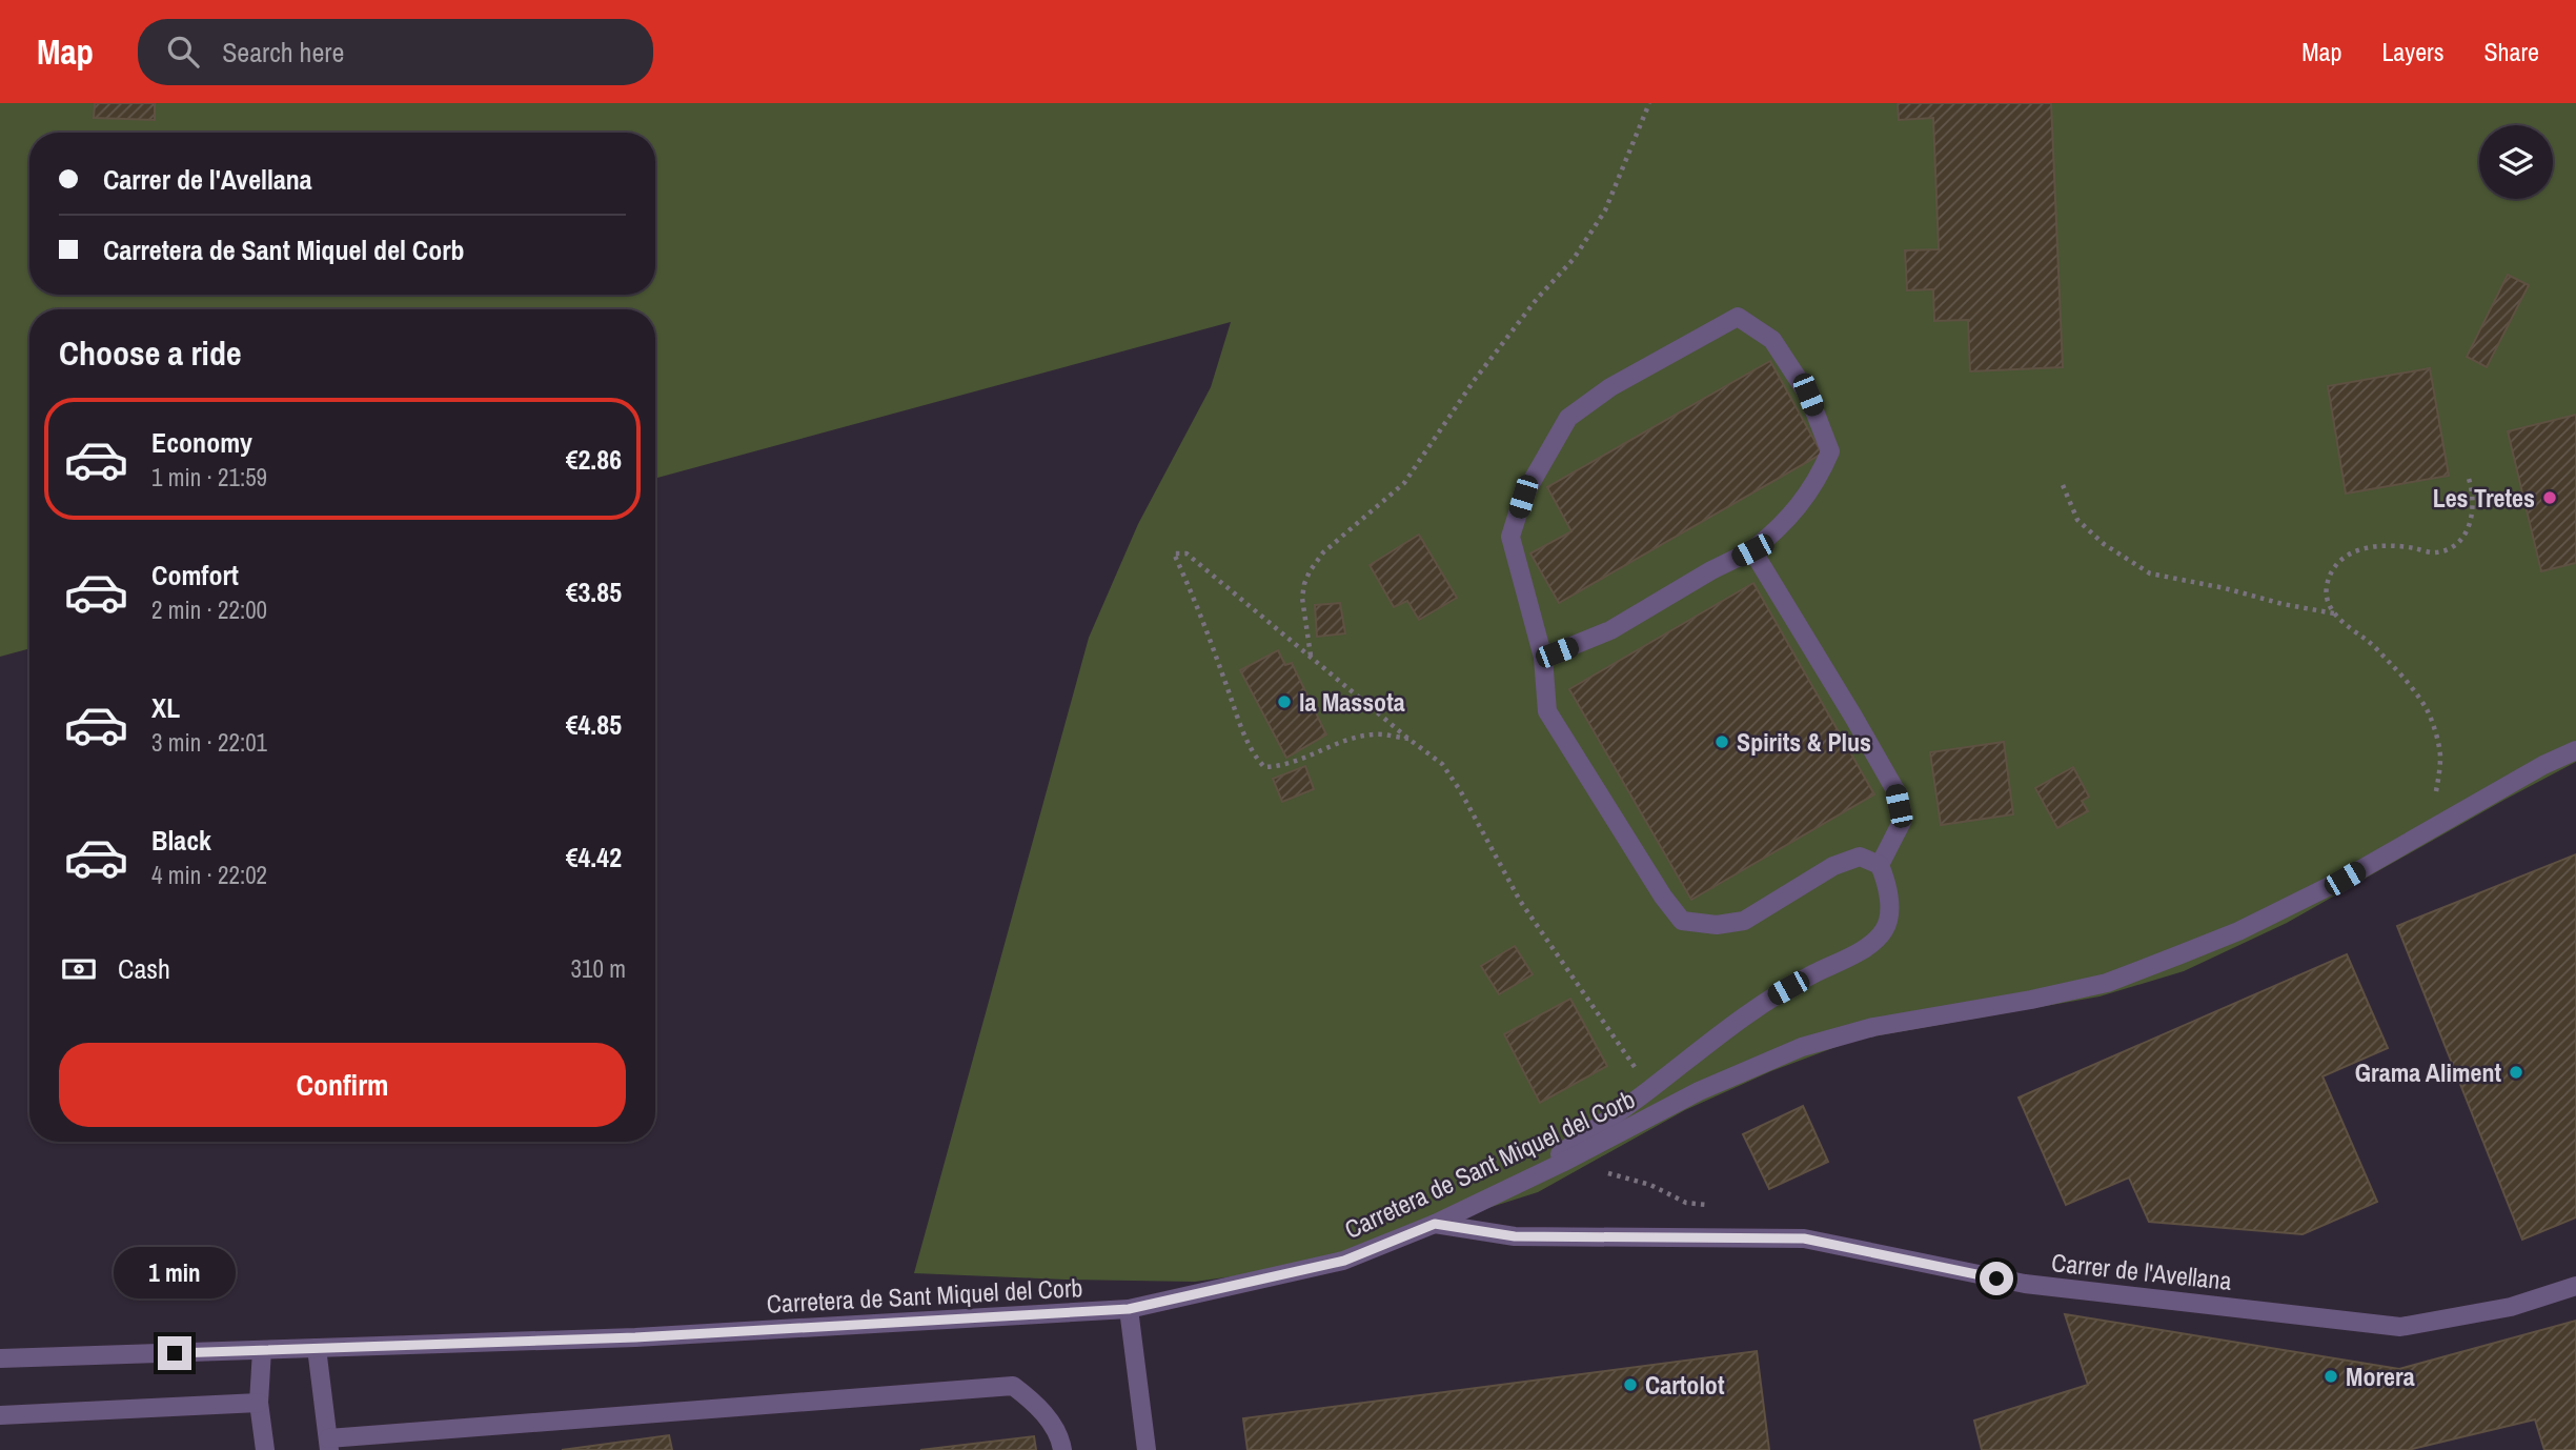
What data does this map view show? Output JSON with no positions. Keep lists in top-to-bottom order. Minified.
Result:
{"streets":{"street":["Carretera de Sant Miquel del Corb","Carrer de l'Avellana"]},"crossings":[["Carretera de Sant Miquel del Corb","Carrer de l'Avellana"]],"places":["Les Tretes","la Massota","Spirits & Plus","Grama Aliment","Morera","Cartolot"],"page":{"header":"Map","search":"Search here","nav":["Map","Layers","Share"],"banner":["Carrer de l'Avellana","Carretera de Sant Miquel del Corb"],"heading":"Choose a ride","list":[{"name":"Economy","note":"1 min · 21:59","value":"€2.86"},{"name":"Comfort","note":"2 min · 22:00","value":"€3.85"},{"name":"XL","note":"3 min · 22:01","value":"€4.85"},{"name":"Black","note":"4 min · 22:02","value":"€4.42"}],"pay":["Cash","310 m"],"buttons":"Confirm","bubble":"1 min"}}
